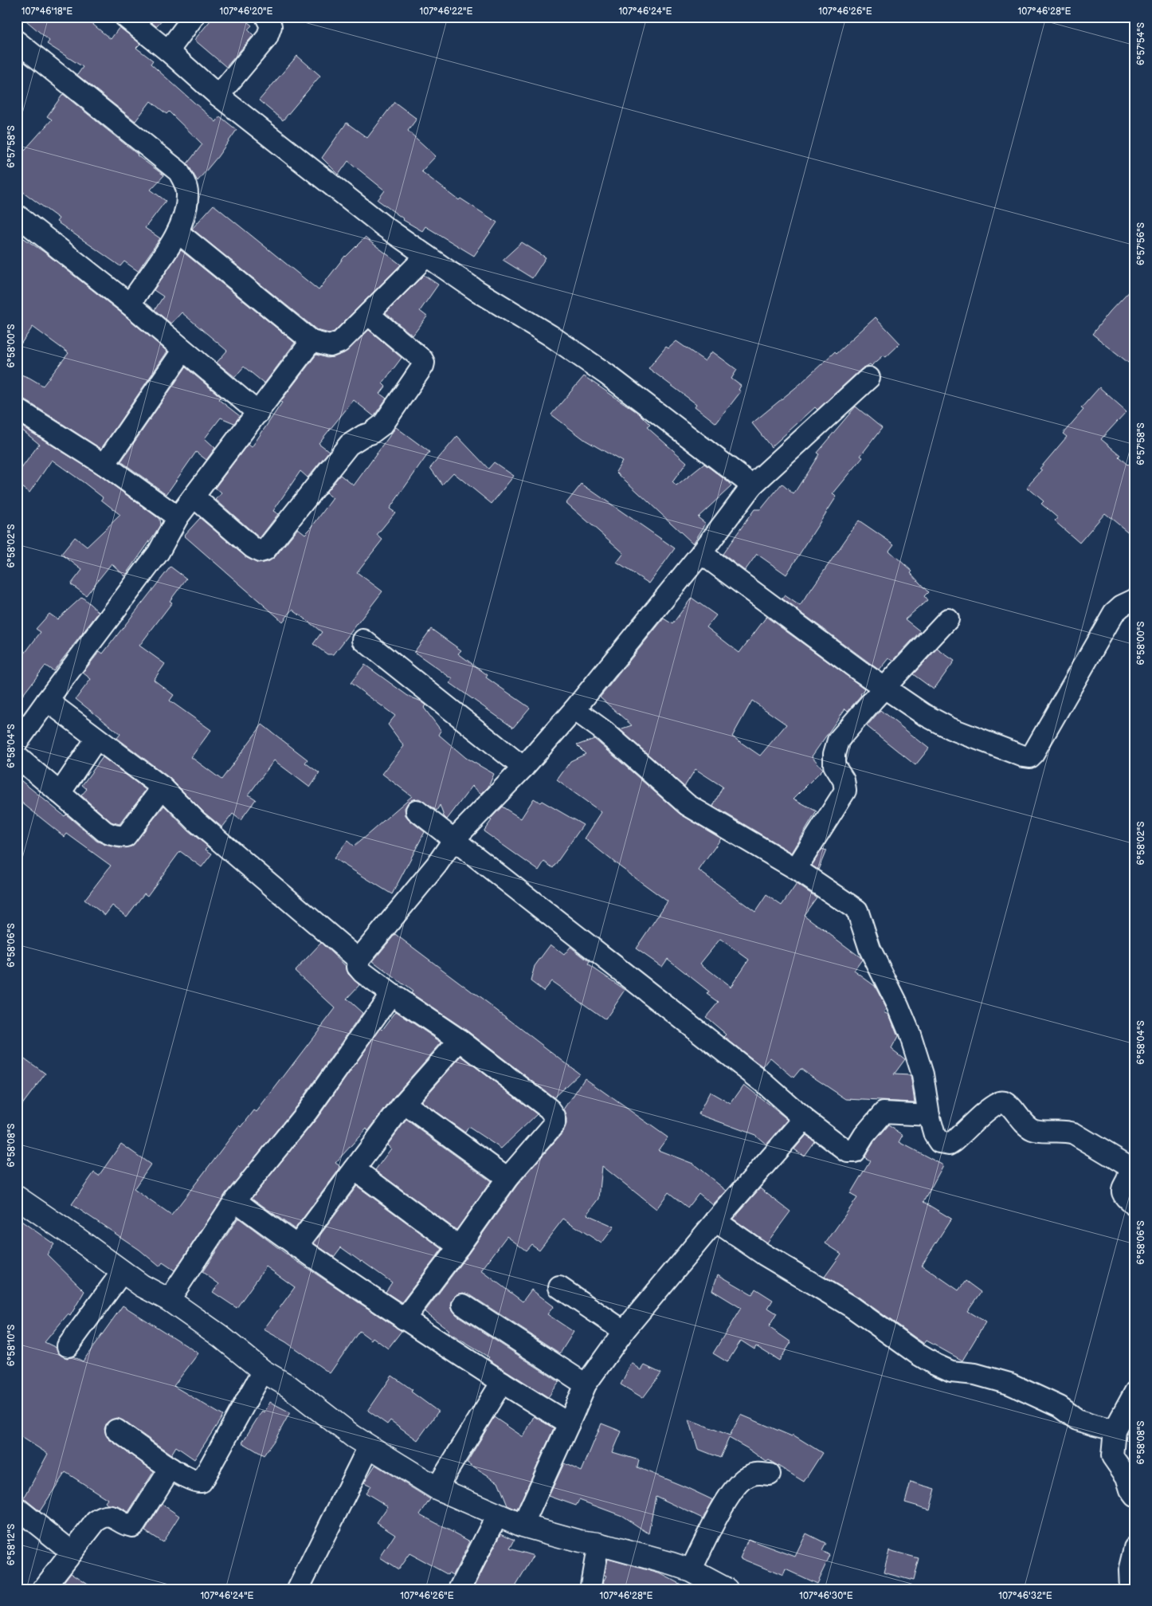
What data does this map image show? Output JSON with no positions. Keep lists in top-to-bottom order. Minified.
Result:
{"coordinates":["107°46'18\"E","107°46'20\"E","107°46'22\"E","107°46'24\"E","107°46'26\"E","107°46'28\"E","6°57'54\"S","6°57'58\"S","6°57'56\"S","6°58'00\"S","6°58'02\"S","6°58'04\"S","6°58'06\"S","6°58'08\"S","6°58'10\"S","6°58'12\"S","107°46'30\"E","107°46'32\"E"]}
